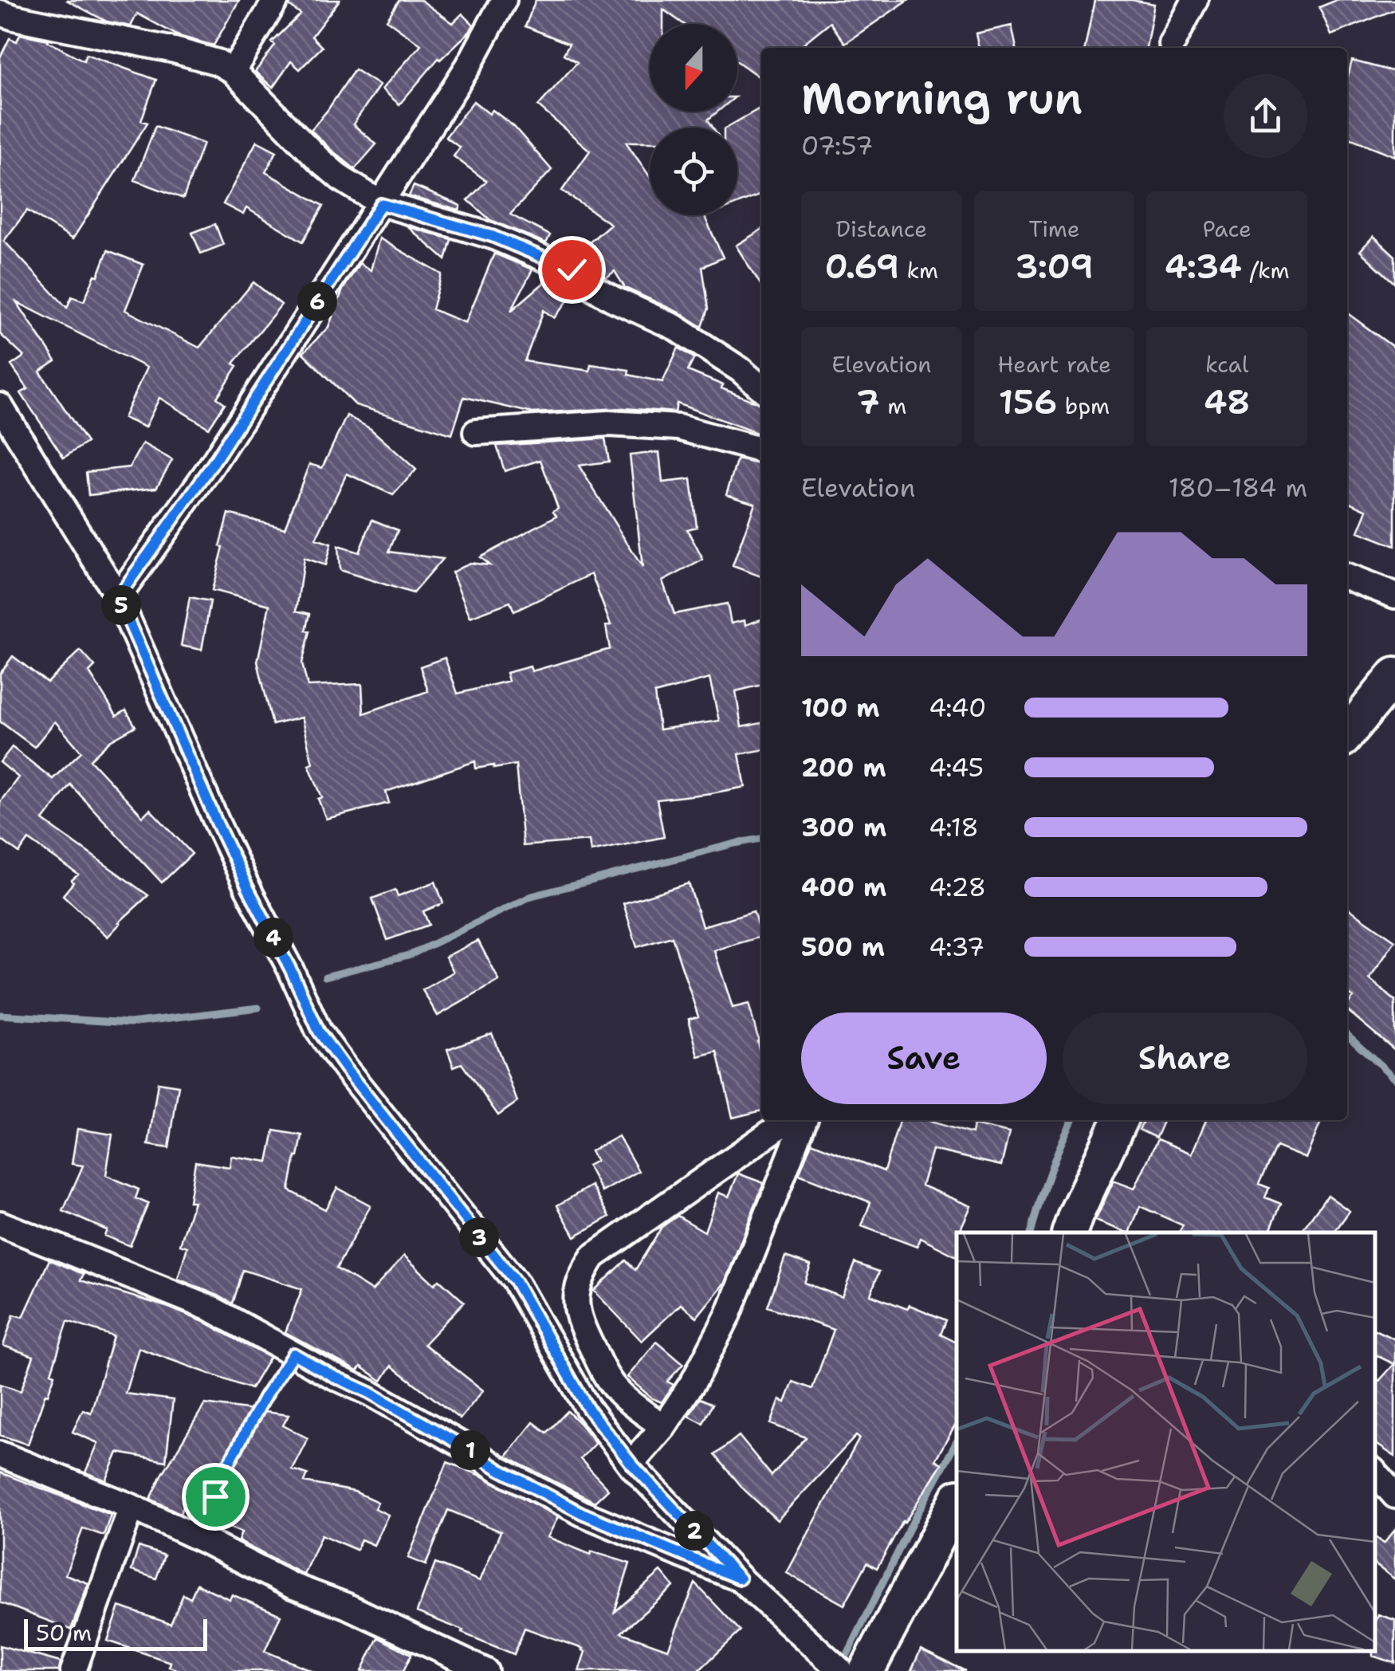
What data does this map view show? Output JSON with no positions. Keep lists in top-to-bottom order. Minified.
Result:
{"scale_bar":"50 m","north":"bottom","page":{"heading":["Morning run","07:57"],"stats":[["Distance","0.69 km"],["Time","3:09"],["Pace","4:34 /km"],["Elevation","7 m"],["Heart rate","156 bpm"],["kcal","48"]],"pins":["6","5","4","3","1","2"],"chart":["Elevation","180–184 m"],"list":[{"name":"100 m","note":"4:40"},{"name":"200 m","note":"4:45"},{"name":"300 m","note":"4:18"},{"name":"400 m","note":"4:28"},{"name":"500 m","note":"4:37"}],"buttons":["Save","Share"],"scale":"50 m"}}
